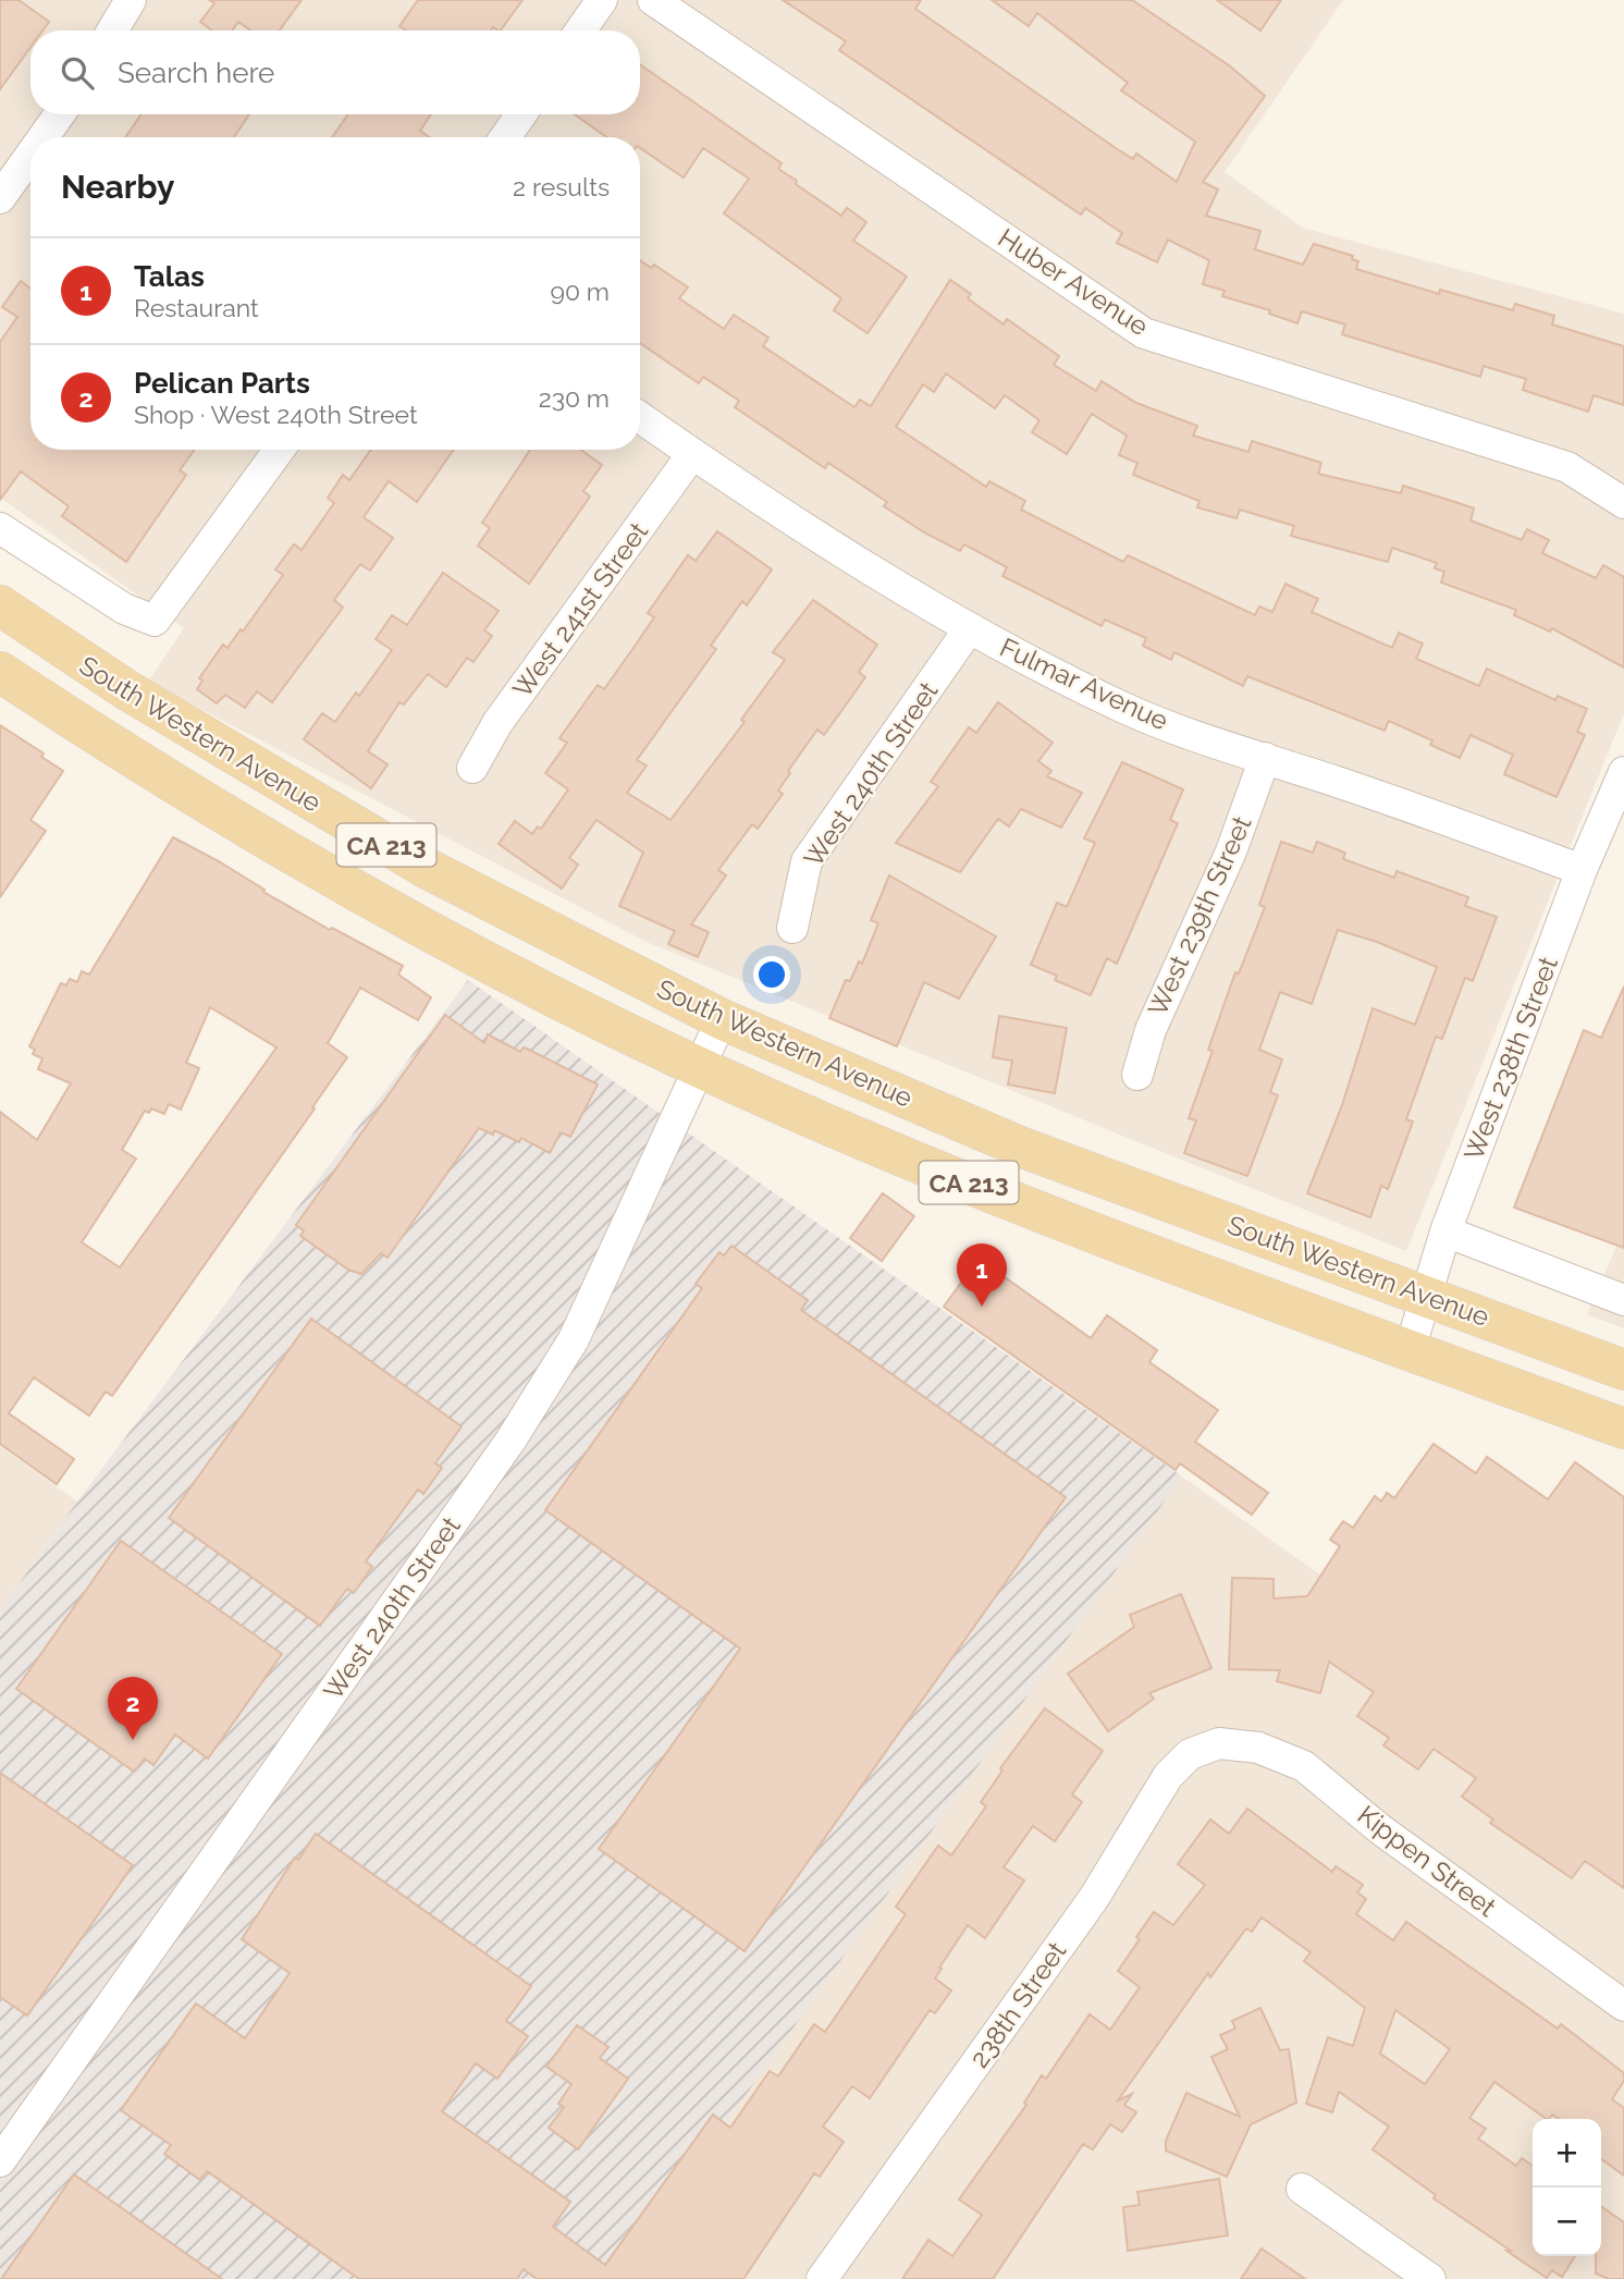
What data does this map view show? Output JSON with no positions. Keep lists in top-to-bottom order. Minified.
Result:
{"streets":{"main road":["South Western Avenue","CA 213"],"street":["Huber Avenue","West 241st Street","Fulmar Avenue","West 240th Street","West 239th Street","West 238th Street","Kippen Street","238th Street"]},"crossings":[["West 241st Street","Fulmar Avenue"],["Fulmar Avenue","West 240th Street"],["Fulmar Avenue","West 239th Street"],["Fulmar Avenue","West 238th Street"],["South Western Avenue","West 240th Street"],["South Western Avenue","West 238th Street"],["Kippen Street","238th Street"]],"page":{"search":"Search here","heading":["Nearby","2 results"],"list":[{"mark":"1","name":"Talas","note":"Restaurant","value":"90 m"},{"mark":"2","name":"Pelican Parts","note":"Shop · West 240th Street","value":"230 m"}],"pins":["1","2"],"map_buttons":["+","−"]}}
